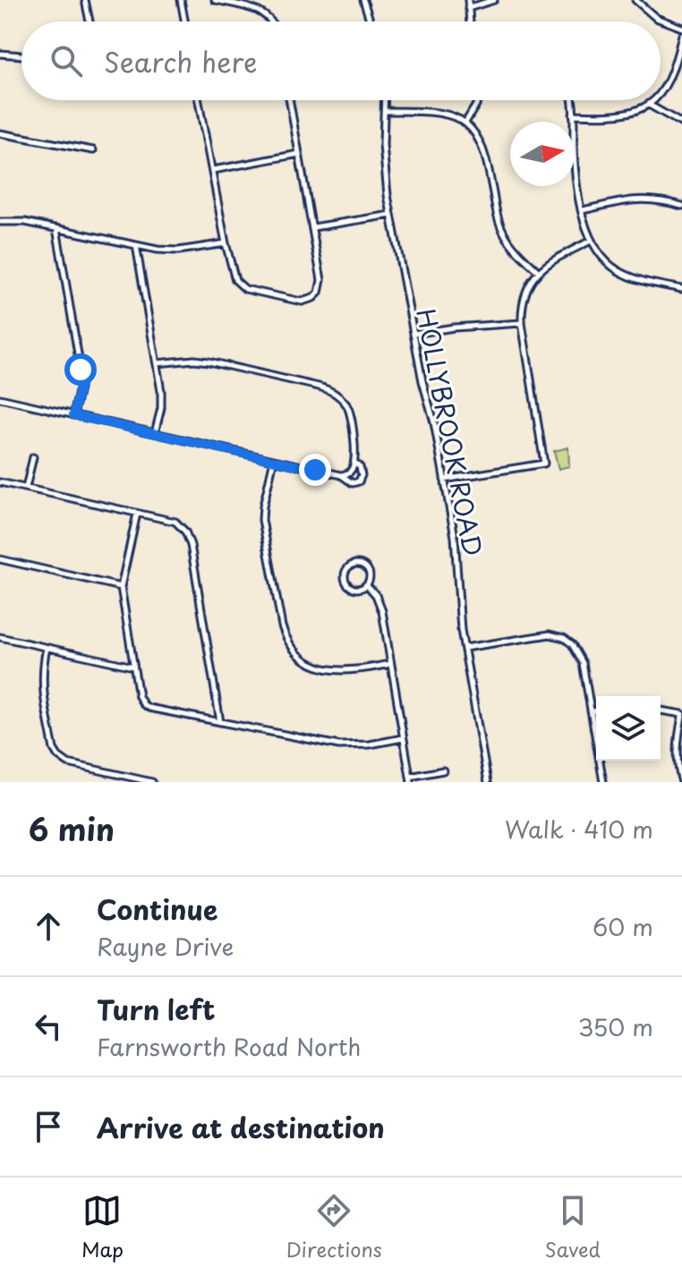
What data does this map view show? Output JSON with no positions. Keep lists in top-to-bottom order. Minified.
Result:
{"streets":{"street":["HOLLYBROOK ROAD"]},"north":"right","page":{"search":"Search here","heading":["6 min","Walk · 410 m"],"list":[["Continue","Rayne Drive","60 m"],["Turn left","Farnsworth Road North","350 m"],"Arrive at destination"],"nav":["Map","Directions","Saved"]}}
